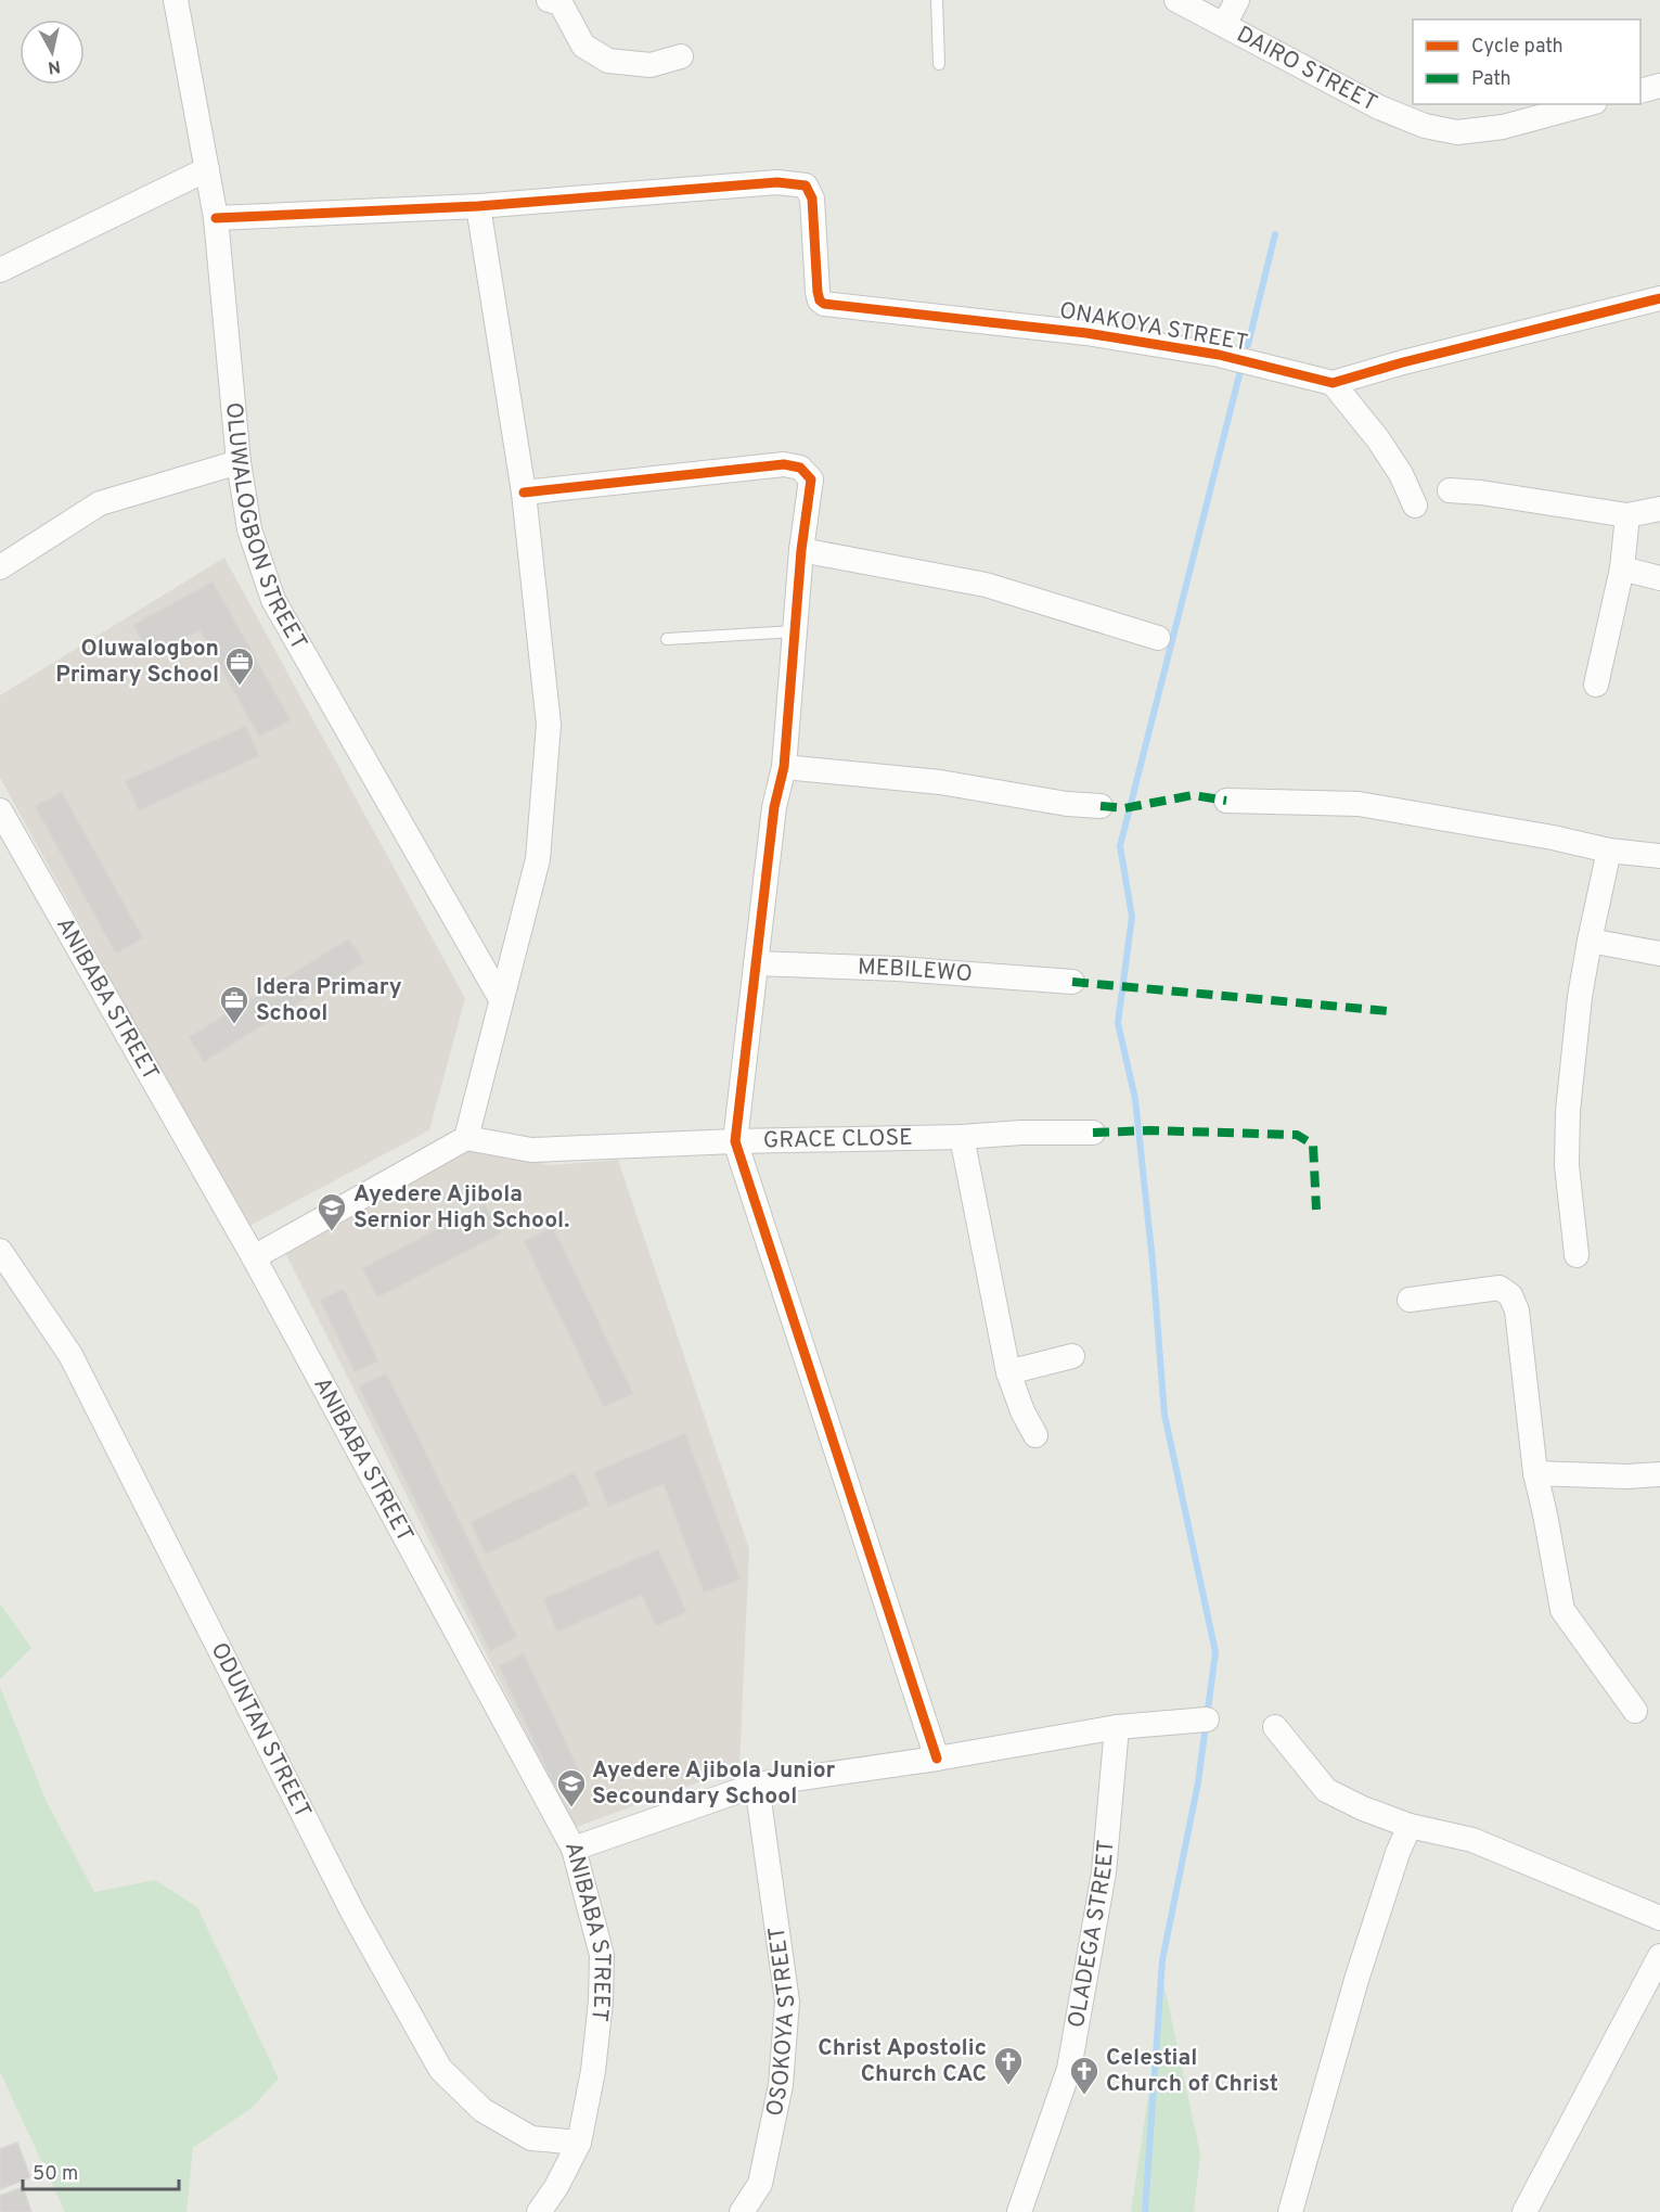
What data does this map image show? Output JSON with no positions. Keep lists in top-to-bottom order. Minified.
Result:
{"streets":{"street":["DAIRO STREET","ONAKOYA STREET","OLUWALOGBON STREET","MEBILEWO","ANIBABA STREET","GRACE CLOSE","ODUNTAN STREET","OLADEGA STREET","OSOKOYA STREET"]},"crossings":[["ANIBABA STREET","ODUNTAN STREET"]],"places":{"office":["Oluwalogbon Primary School","Idera Primary School"],"school or university":["Ayedere Ajibola Sernior High School.","Ayedere Ajibola Junior Secoundary School"],"church":["Christ Apostolic Church CAC","Celestial Church of Christ"]},"legend":["Cycle path","Path"],"scale_bar":"50 m","north":"bottom"}
